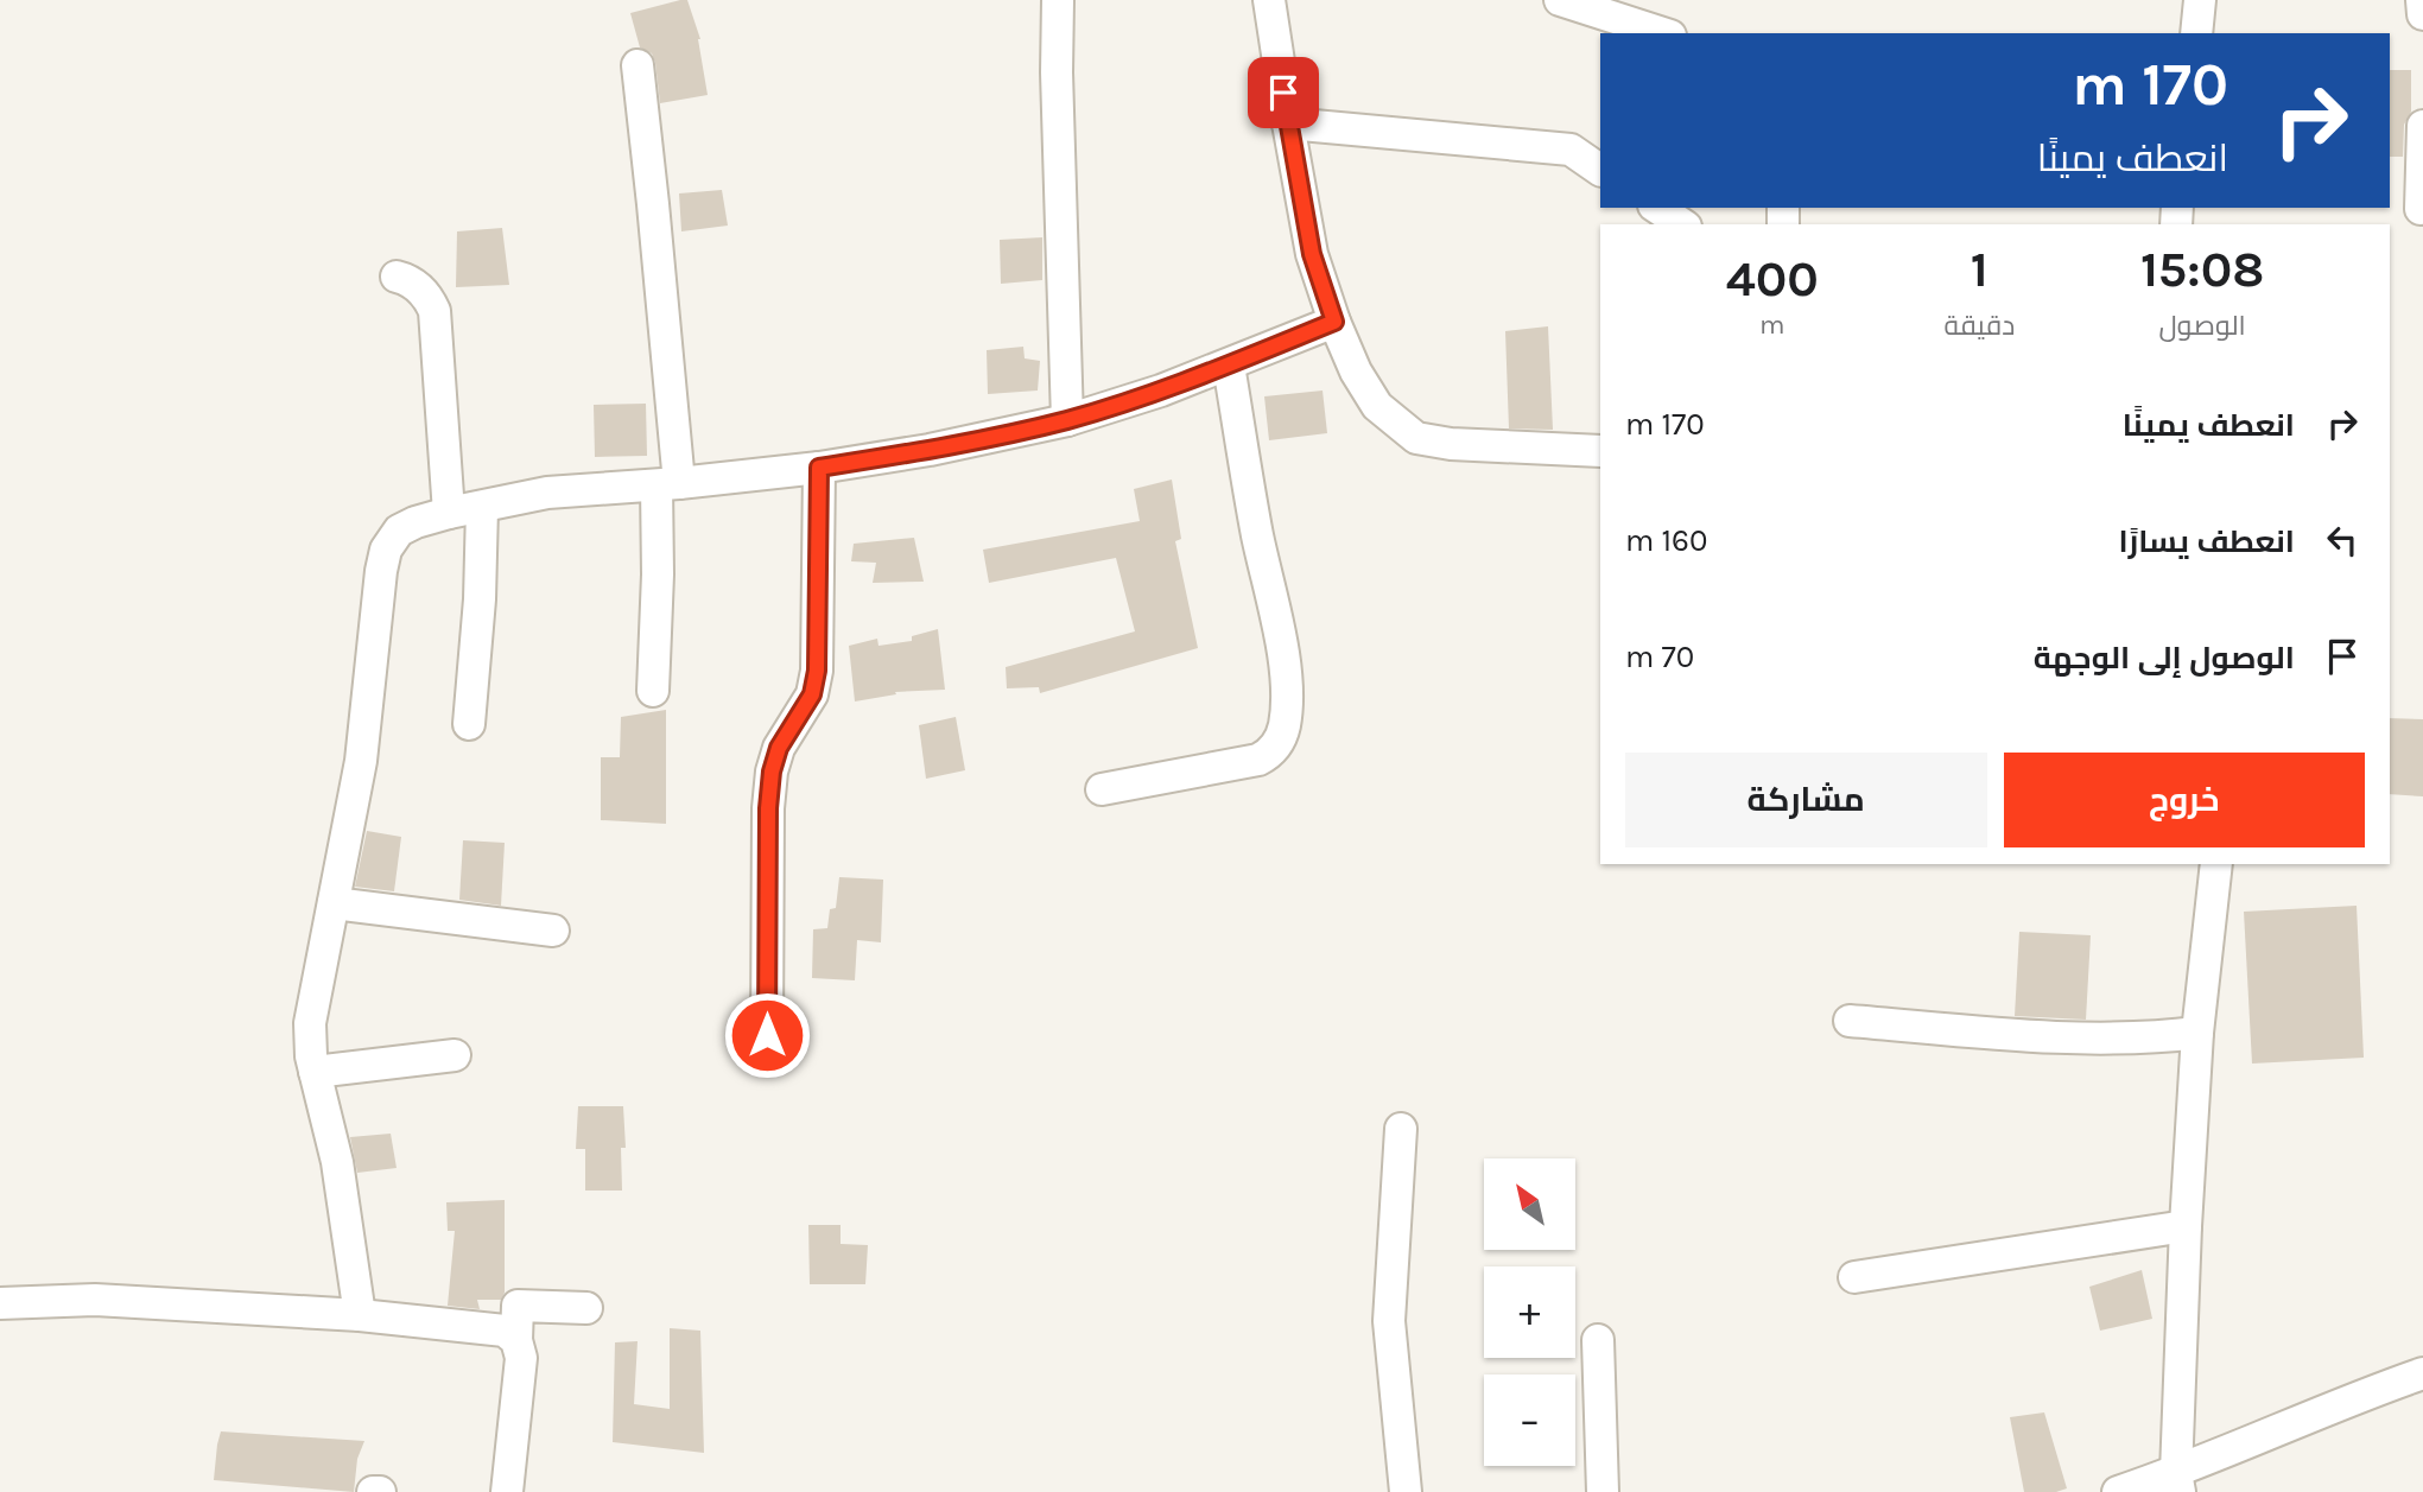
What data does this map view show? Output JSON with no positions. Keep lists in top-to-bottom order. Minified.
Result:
{"north":"top left","page":{"turn":["170 m","انعطف يمينًا"],"eta":["15:08","الوصول","1","دقيقة","400","m"],"list":[{"name":"انعطف يمينًا","value":"170 m"},{"name":"انعطف يسارًا","value":"160 m"},{"name":"الوصول إلى الوجهة","value":"70 m"}],"buttons":["خروج","مشاركة"],"map_buttons":["+","−"]}}
